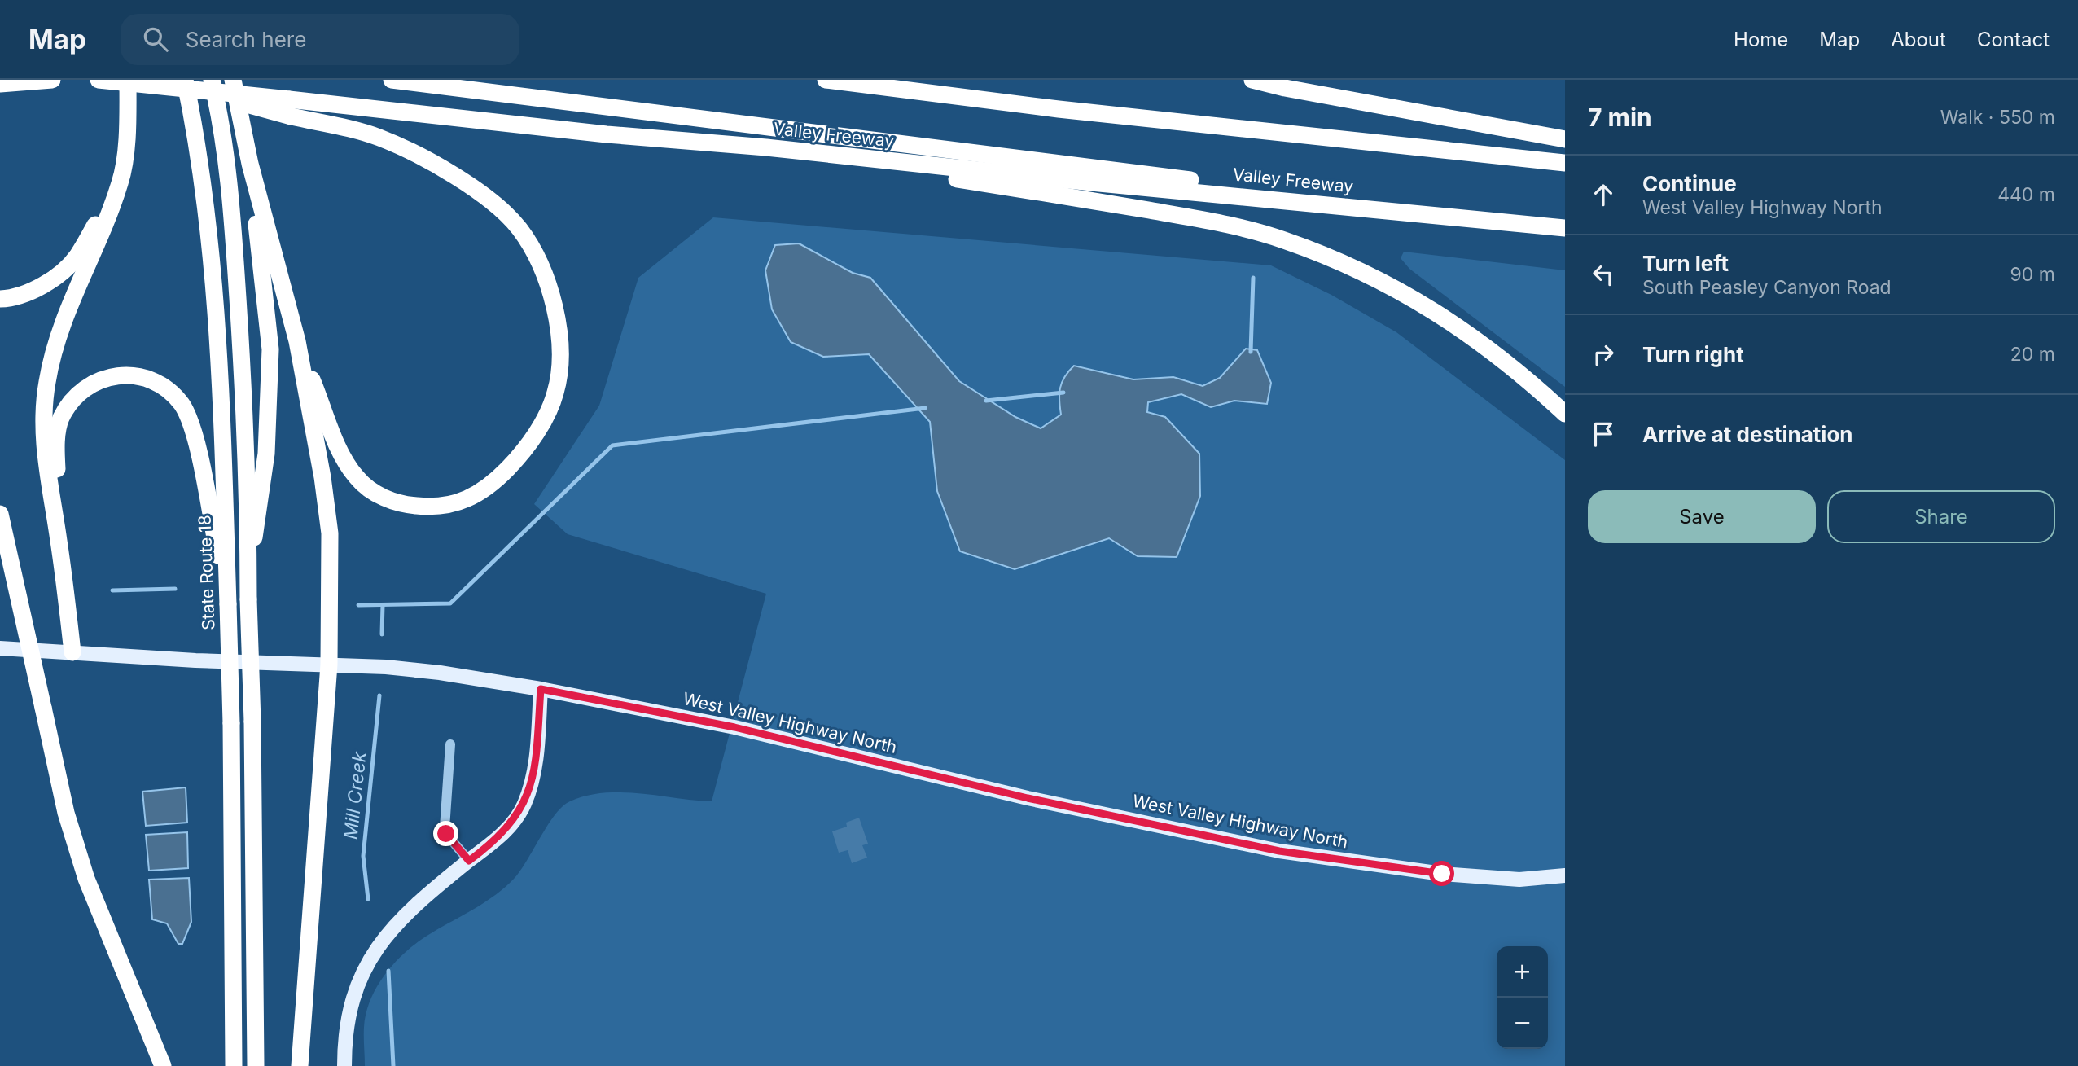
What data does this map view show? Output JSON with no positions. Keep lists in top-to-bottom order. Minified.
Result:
{"streets":{"highway":["Valley Freeway","State Route 18"],"main road":["West Valley Highway North"]},"water":["Mill Creek"],"page":{"header":"Map","search":"Search here","nav":["Home","Map","About","Contact"],"heading":["7 min","Walk · 550 m"],"list":[["Continue","West Valley Highway North","440 m"],["Turn left","South Peasley Canyon Road","90 m"],["Turn right","20 m"],"Arrive at destination"],"buttons":["Save","Share"],"map_buttons":["+","−"]}}
